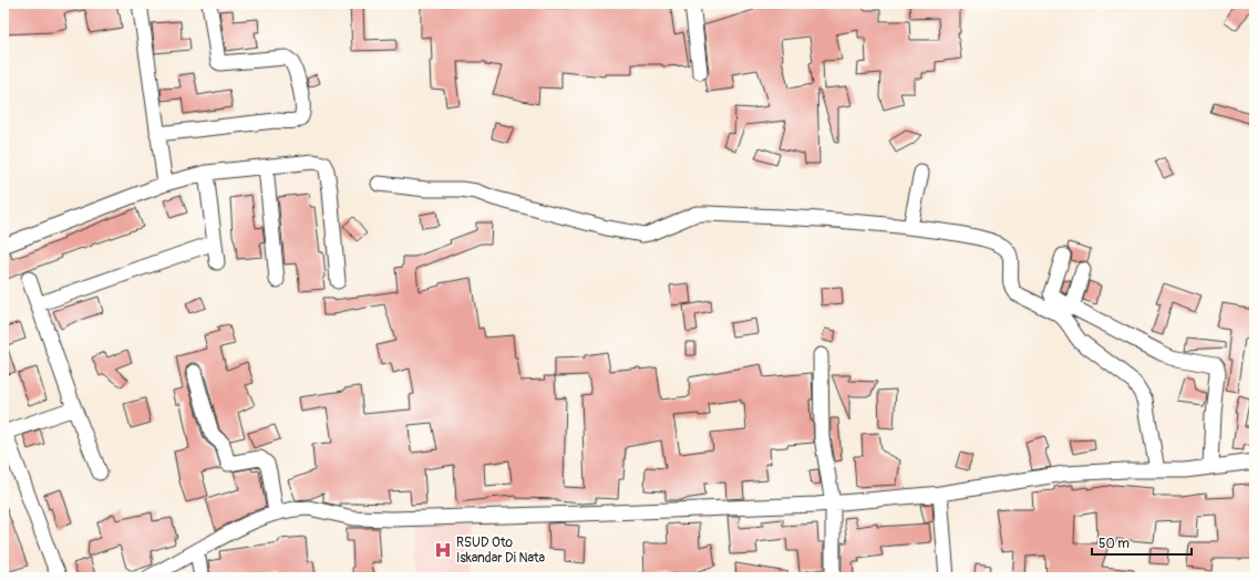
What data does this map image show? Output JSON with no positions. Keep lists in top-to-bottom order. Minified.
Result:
{"places":{"hospital":["RSUD Oto Iskandar Di Nata"]},"scale_bar":"50 m"}
